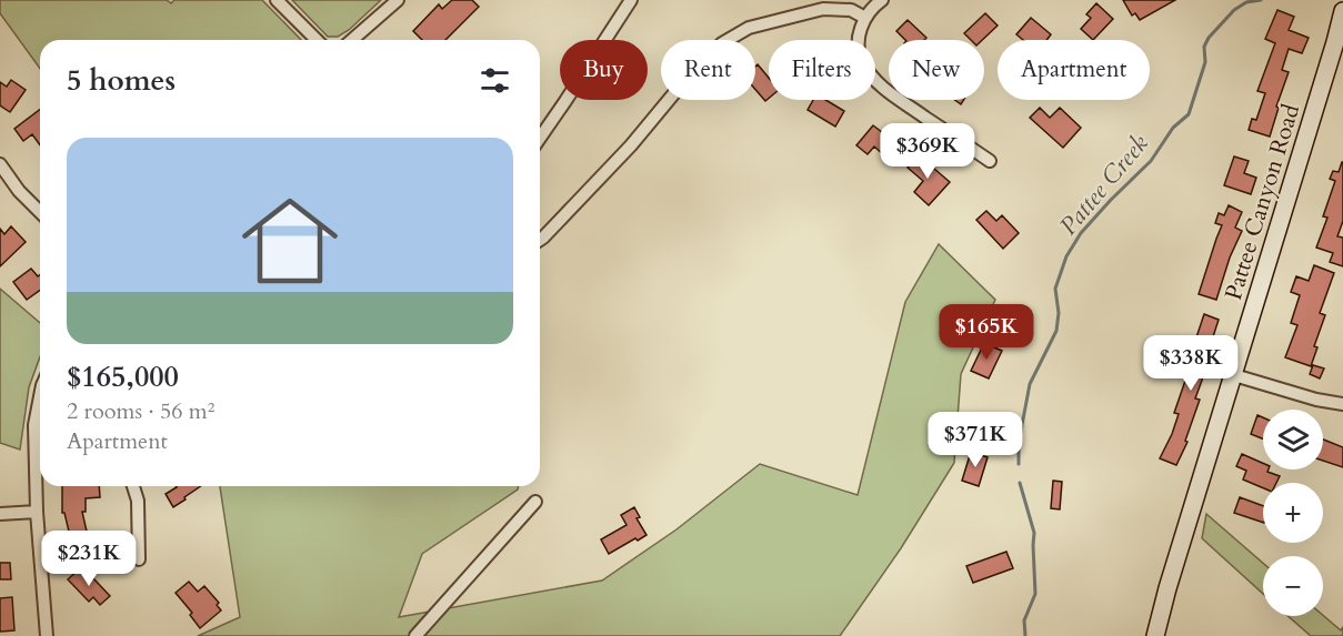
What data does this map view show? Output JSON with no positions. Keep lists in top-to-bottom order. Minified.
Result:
{"streets":{"street":["Pattee Canyon Road"]},"water":["Pattee Creek"],"page":{"chip":["Buy","Rent","Filters","New","Apartment"],"heading":"5 homes","list":[{"name":"$165,000","note":"2 rooms · 56 m² · Apartment"}],"price":["$369K","$165K","$338K","$371K","$231K"],"map_buttons":["+","−"]}}
